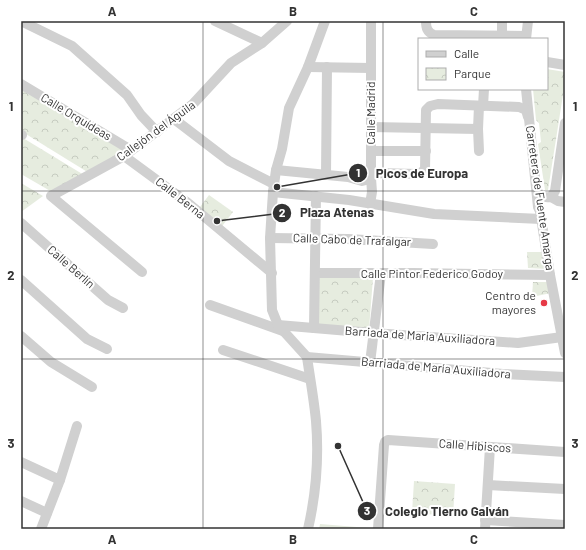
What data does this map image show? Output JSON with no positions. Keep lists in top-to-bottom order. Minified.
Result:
{"streets":{"street":["Calle Madrid","Calle Orquídeas","Callejón del Águila","Calle Berna","Carretera de Fuente Amarga","Calle Cabo de Trafalgar","Calle Berlín","Calle Pintor Federico Godoy","Barriada de Maria Auxiliadora","Barriada de María Auxiliadora","Calle Hibiscos"]},"crossings":[["Calle Orquídeas","Callejón del Águila"],["Calle Orquídeas","Calle Berna"],["Callejón del Águila","Calle Berna"],["Carretera de Fuente Amarga","Calle Pintor Federico Godoy"],["Carretera de Fuente Amarga","Barriada de Maria Auxiliadora"]],"places":["Picos de Europa","Plaza Atenas","Centro de mayores","Colegio Tierno Galván"],"legend":["Calle","Parque"],"grid":{"columns":["A","B","C"],"rows":["1","2","3"]}}
